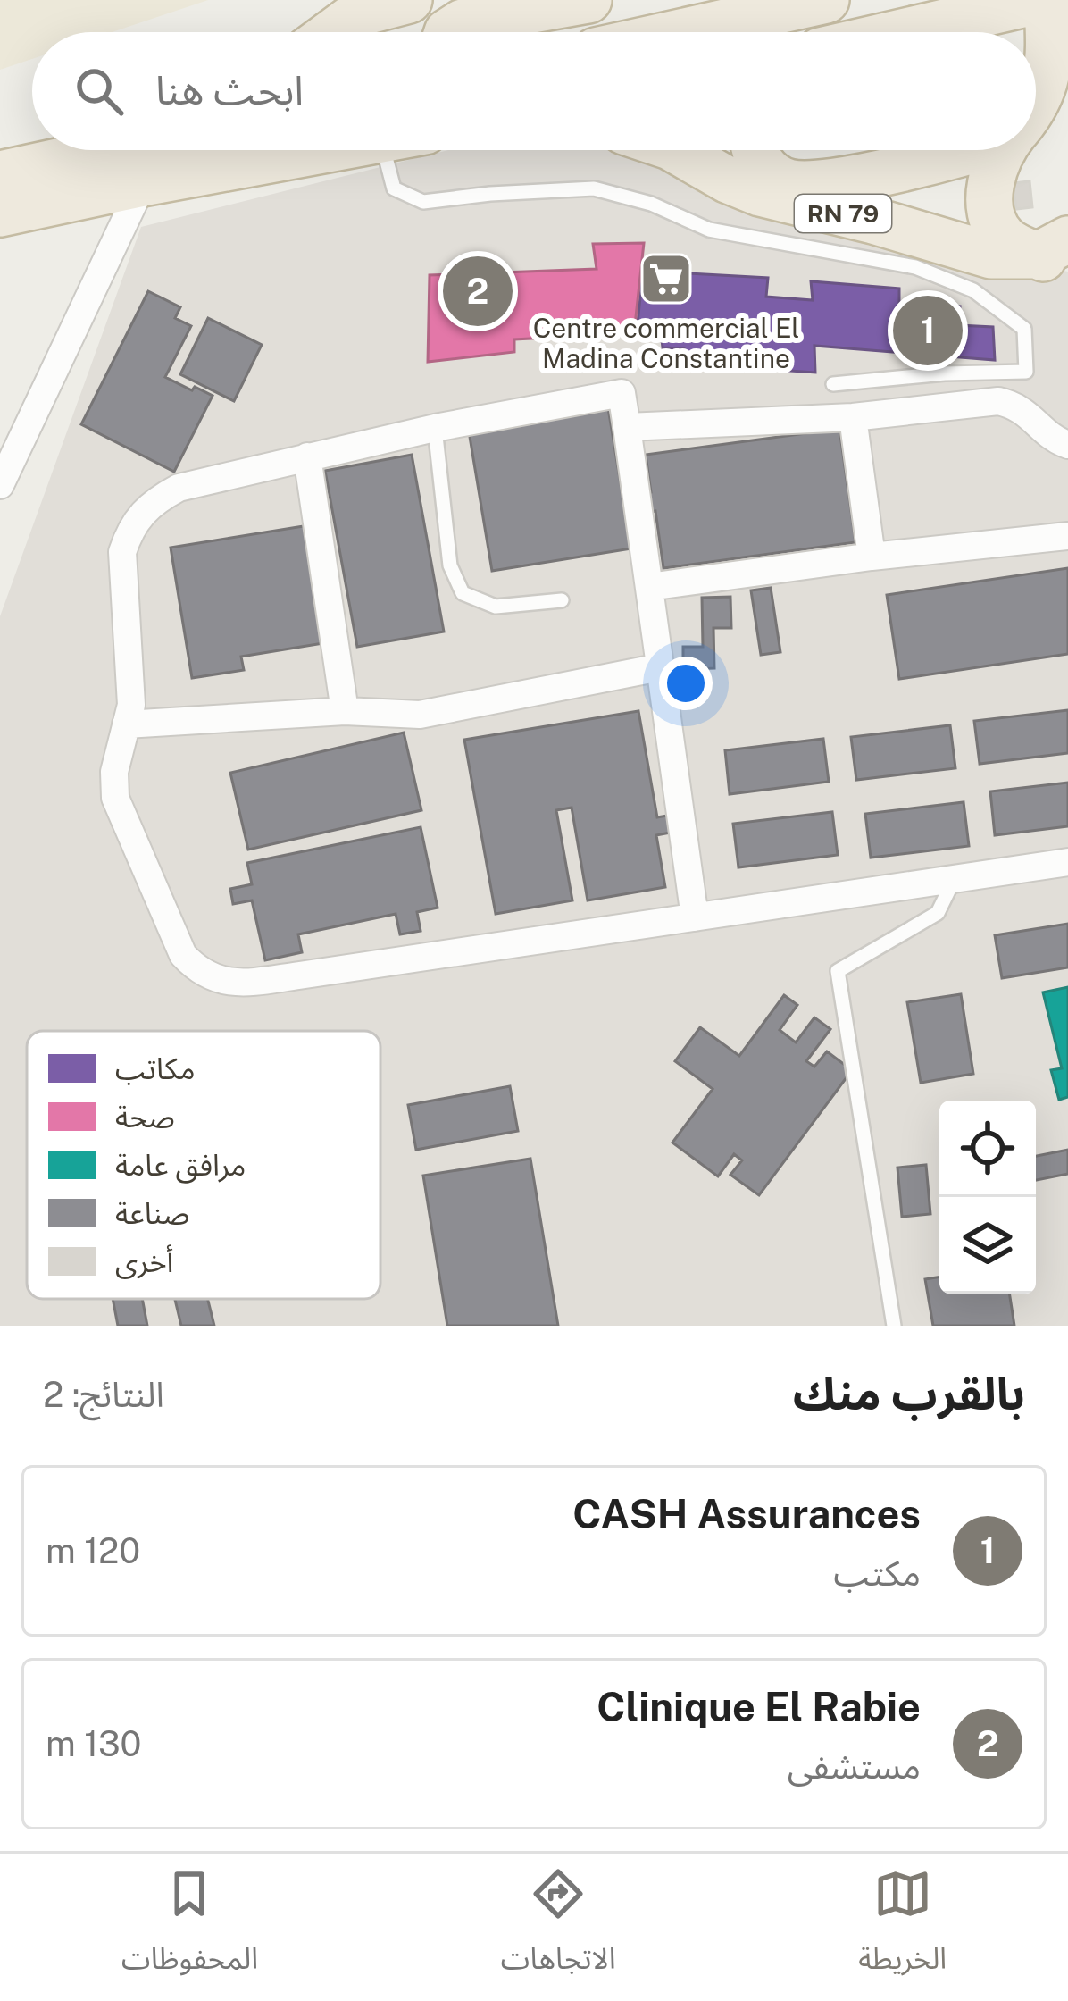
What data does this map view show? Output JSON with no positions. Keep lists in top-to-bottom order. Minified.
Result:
{"streets":{"highway":["RN 79"]},"places":{"supermarket":["Centre commercial El Madina Constantine"]},"legend":["مكاتب","صحة","مرافق عامة","صناعة","أخرى"],"page":{"search":"ابحث هنا","pins":["2","1"],"heading":["بالقرب منك","النتائج: 2"],"list":[{"mark":"1","name":"CASH Assurances","note":"مكتب","value":"120 m"},{"mark":"2","name":"Clinique El Rabie","note":"مستشفى","value":"130 m"}],"nav":["الخريطة","الاتجاهات","المحفوظات"]}}
